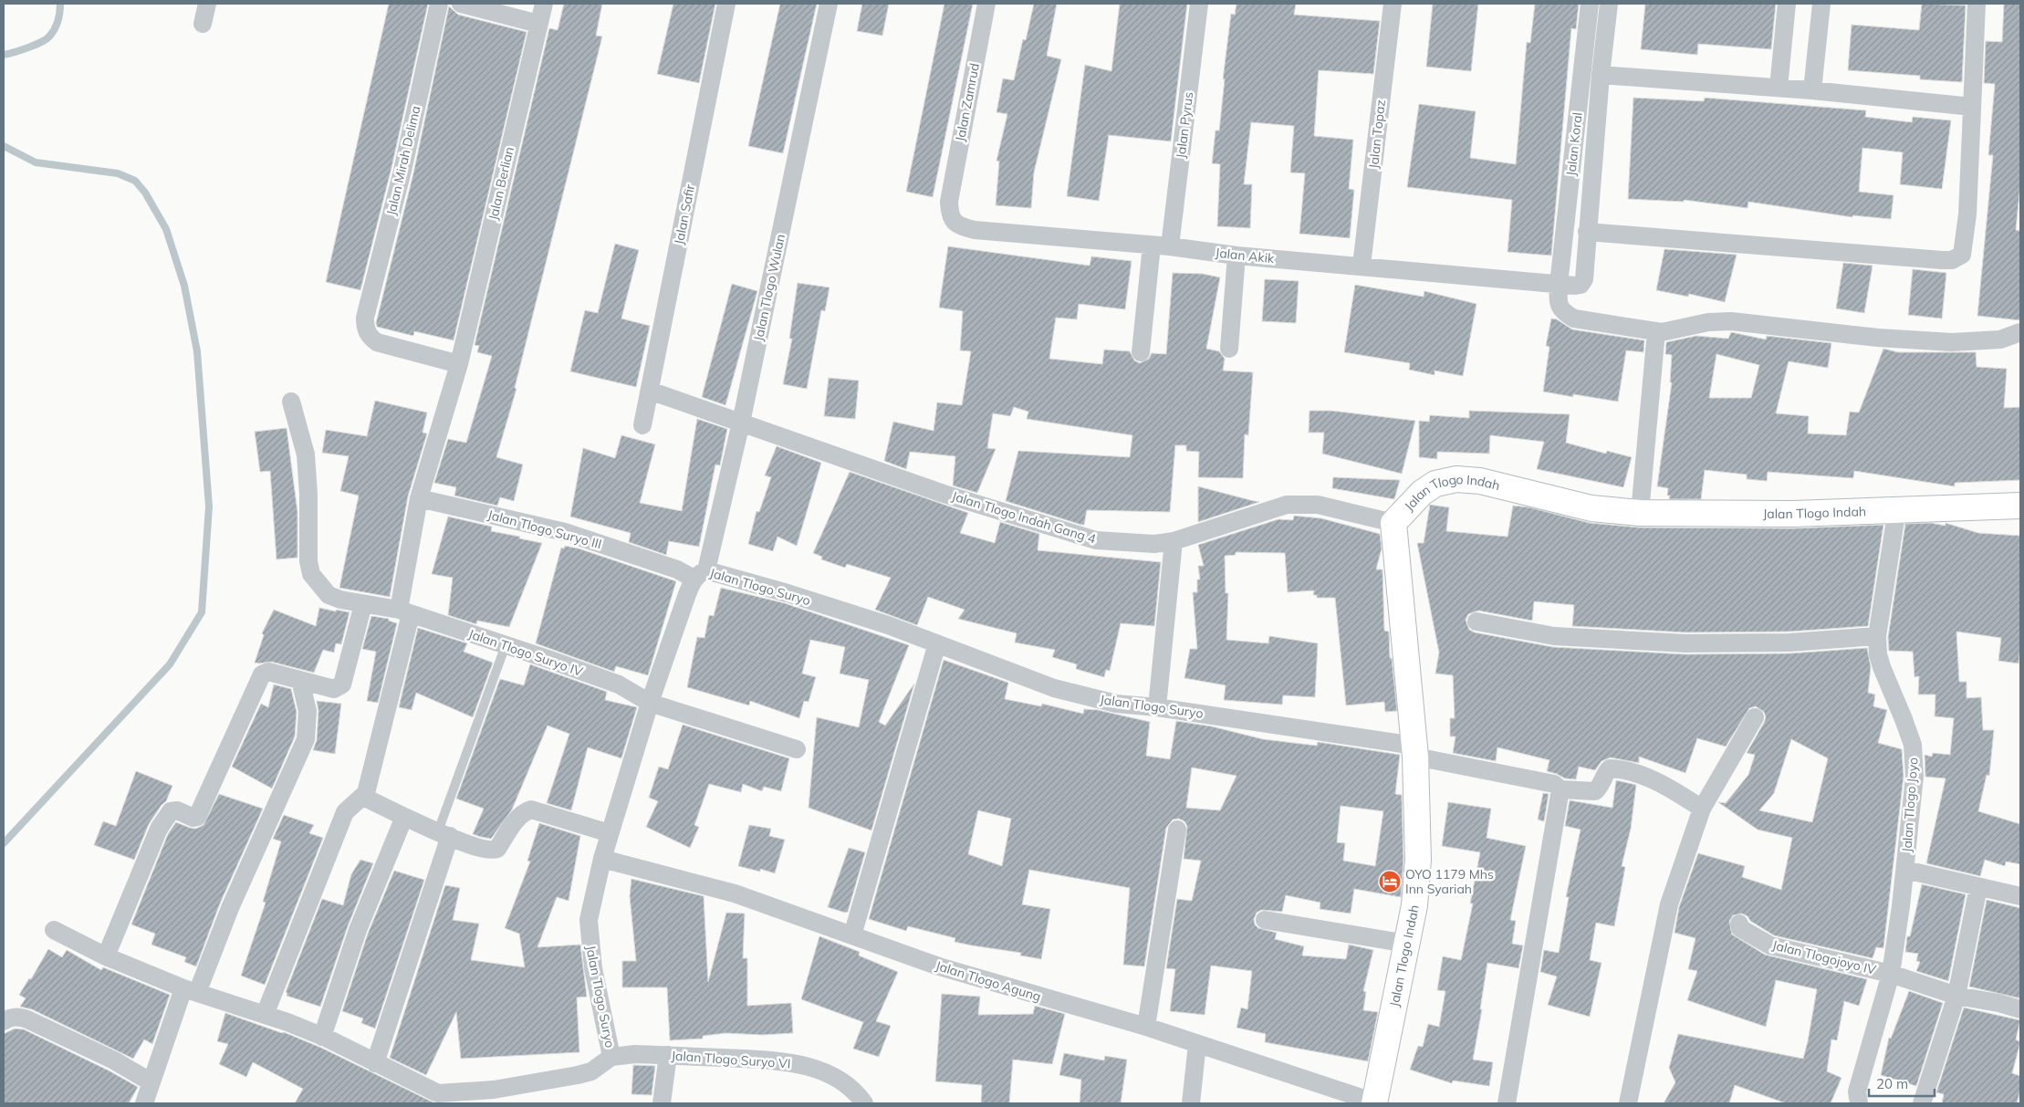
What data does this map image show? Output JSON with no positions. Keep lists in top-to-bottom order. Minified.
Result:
{"streets":{"street":["Jalan Zamrud","Jalan Pyrus","Jalan Topaz","Jalan Koral","Jalan Mirah Delima","Jalan Berlian","Jalan Safir","Jalan Akik","Jalan Tlogo Wulan","Jalan Tlogo Indah","Jalan Tlogo Indah Gang 4","Jalan Tlogo Suryo III","Jalan Tlogo Suryo","Jalan Tlogo Suryo IV","Jalan Tlogo Joyo","Jalan Tlogojoyo IV","Jalan Tlogo Agung","Jalan Tlogo Suryo VI"]},"crossings":[["Jalan Zamrud","Jalan Akik"],["Jalan Pyrus","Jalan Akik"],["Jalan Topaz","Jalan Akik"],["Jalan Koral","Jalan Akik"],["Jalan Mirah Delima","Jalan Berlian"],["Jalan Berlian","Jalan Tlogo Suryo III"],["Jalan Berlian","Jalan Tlogo Suryo IV"],["Jalan Safir","Jalan Tlogo Indah Gang 4"],["Jalan Tlogo Wulan","Jalan Tlogo Indah Gang 4"],["Jalan Tlogo Wulan","Jalan Tlogo Suryo III"],["Jalan Tlogo Wulan","Jalan Tlogo Suryo"],["Jalan Tlogo Indah","Jalan Tlogo Indah Gang 4"],["Jalan Tlogo Indah","Jalan Tlogo Suryo"],["Jalan Tlogo Indah","Jalan Tlogo Joyo"],["Jalan Tlogo Indah","Jalan Tlogo Agung"],["Jalan Tlogo Suryo III","Jalan Tlogo Suryo"],["Jalan Tlogo Suryo","Jalan Tlogo Suryo IV"],["Jalan Tlogo Suryo","Jalan Tlogo Agung"],["Jalan Tlogo Suryo","Jalan Tlogo Suryo VI"],["Jalan Tlogo Joyo","Jalan Tlogojoyo IV"]],"places":{"hotel":["OYO 1179 Mhs Inn Syariah"]},"scale_bar":"20 m"}
